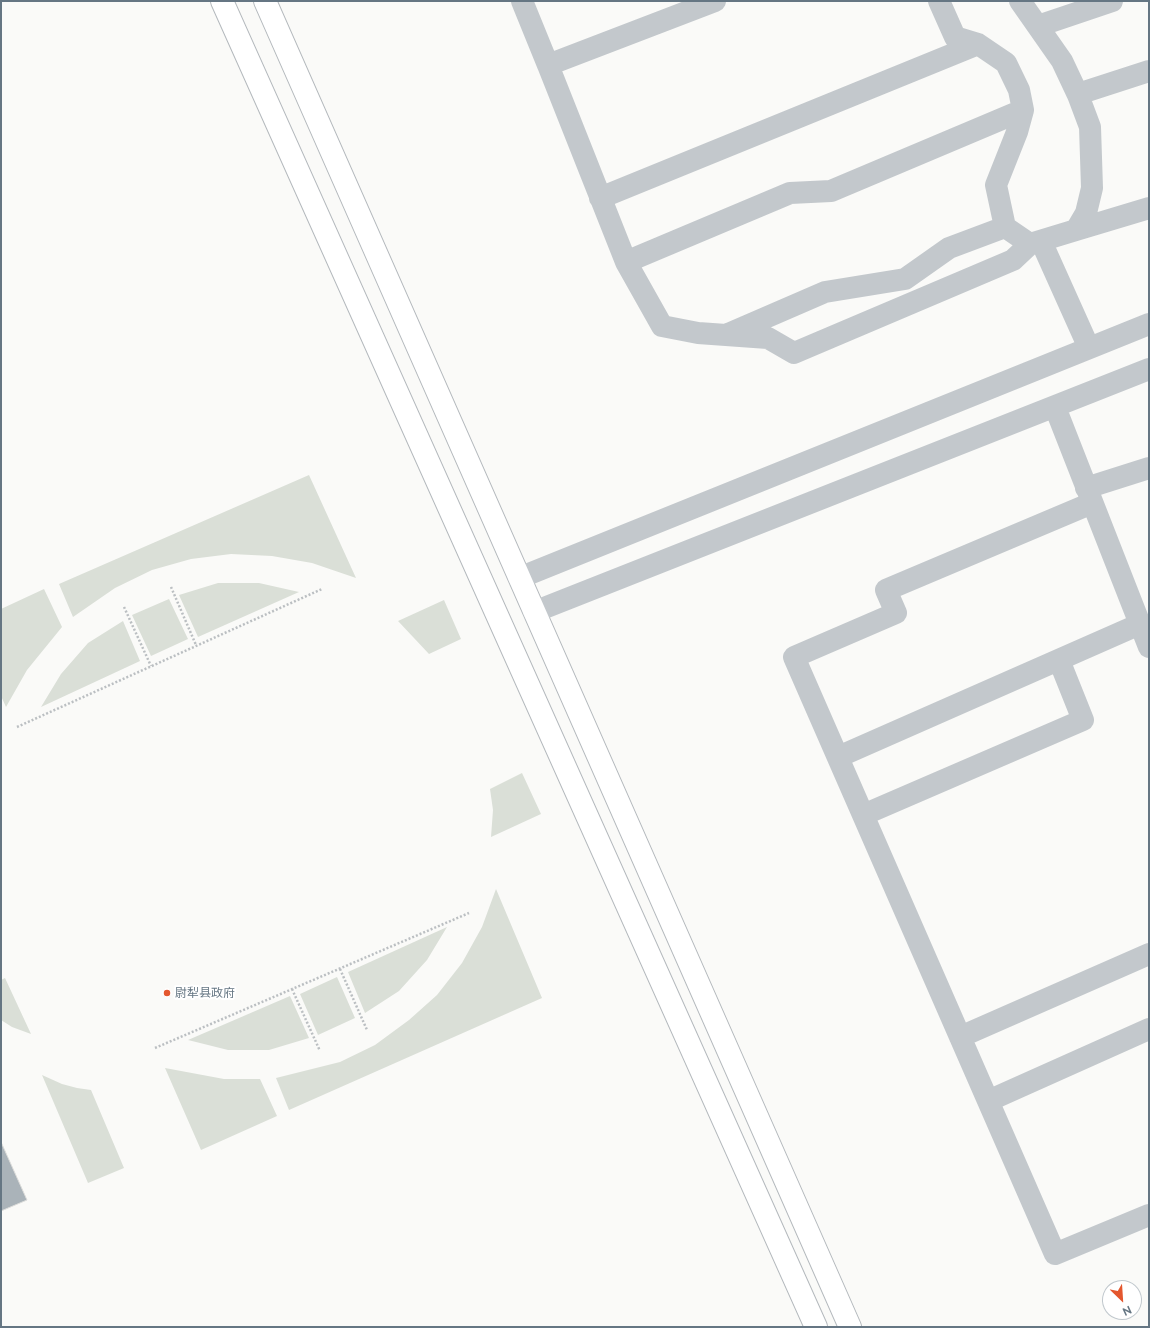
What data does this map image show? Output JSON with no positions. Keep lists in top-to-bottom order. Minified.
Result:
{"places":["尉犁县政府"],"north":"bottom right"}
